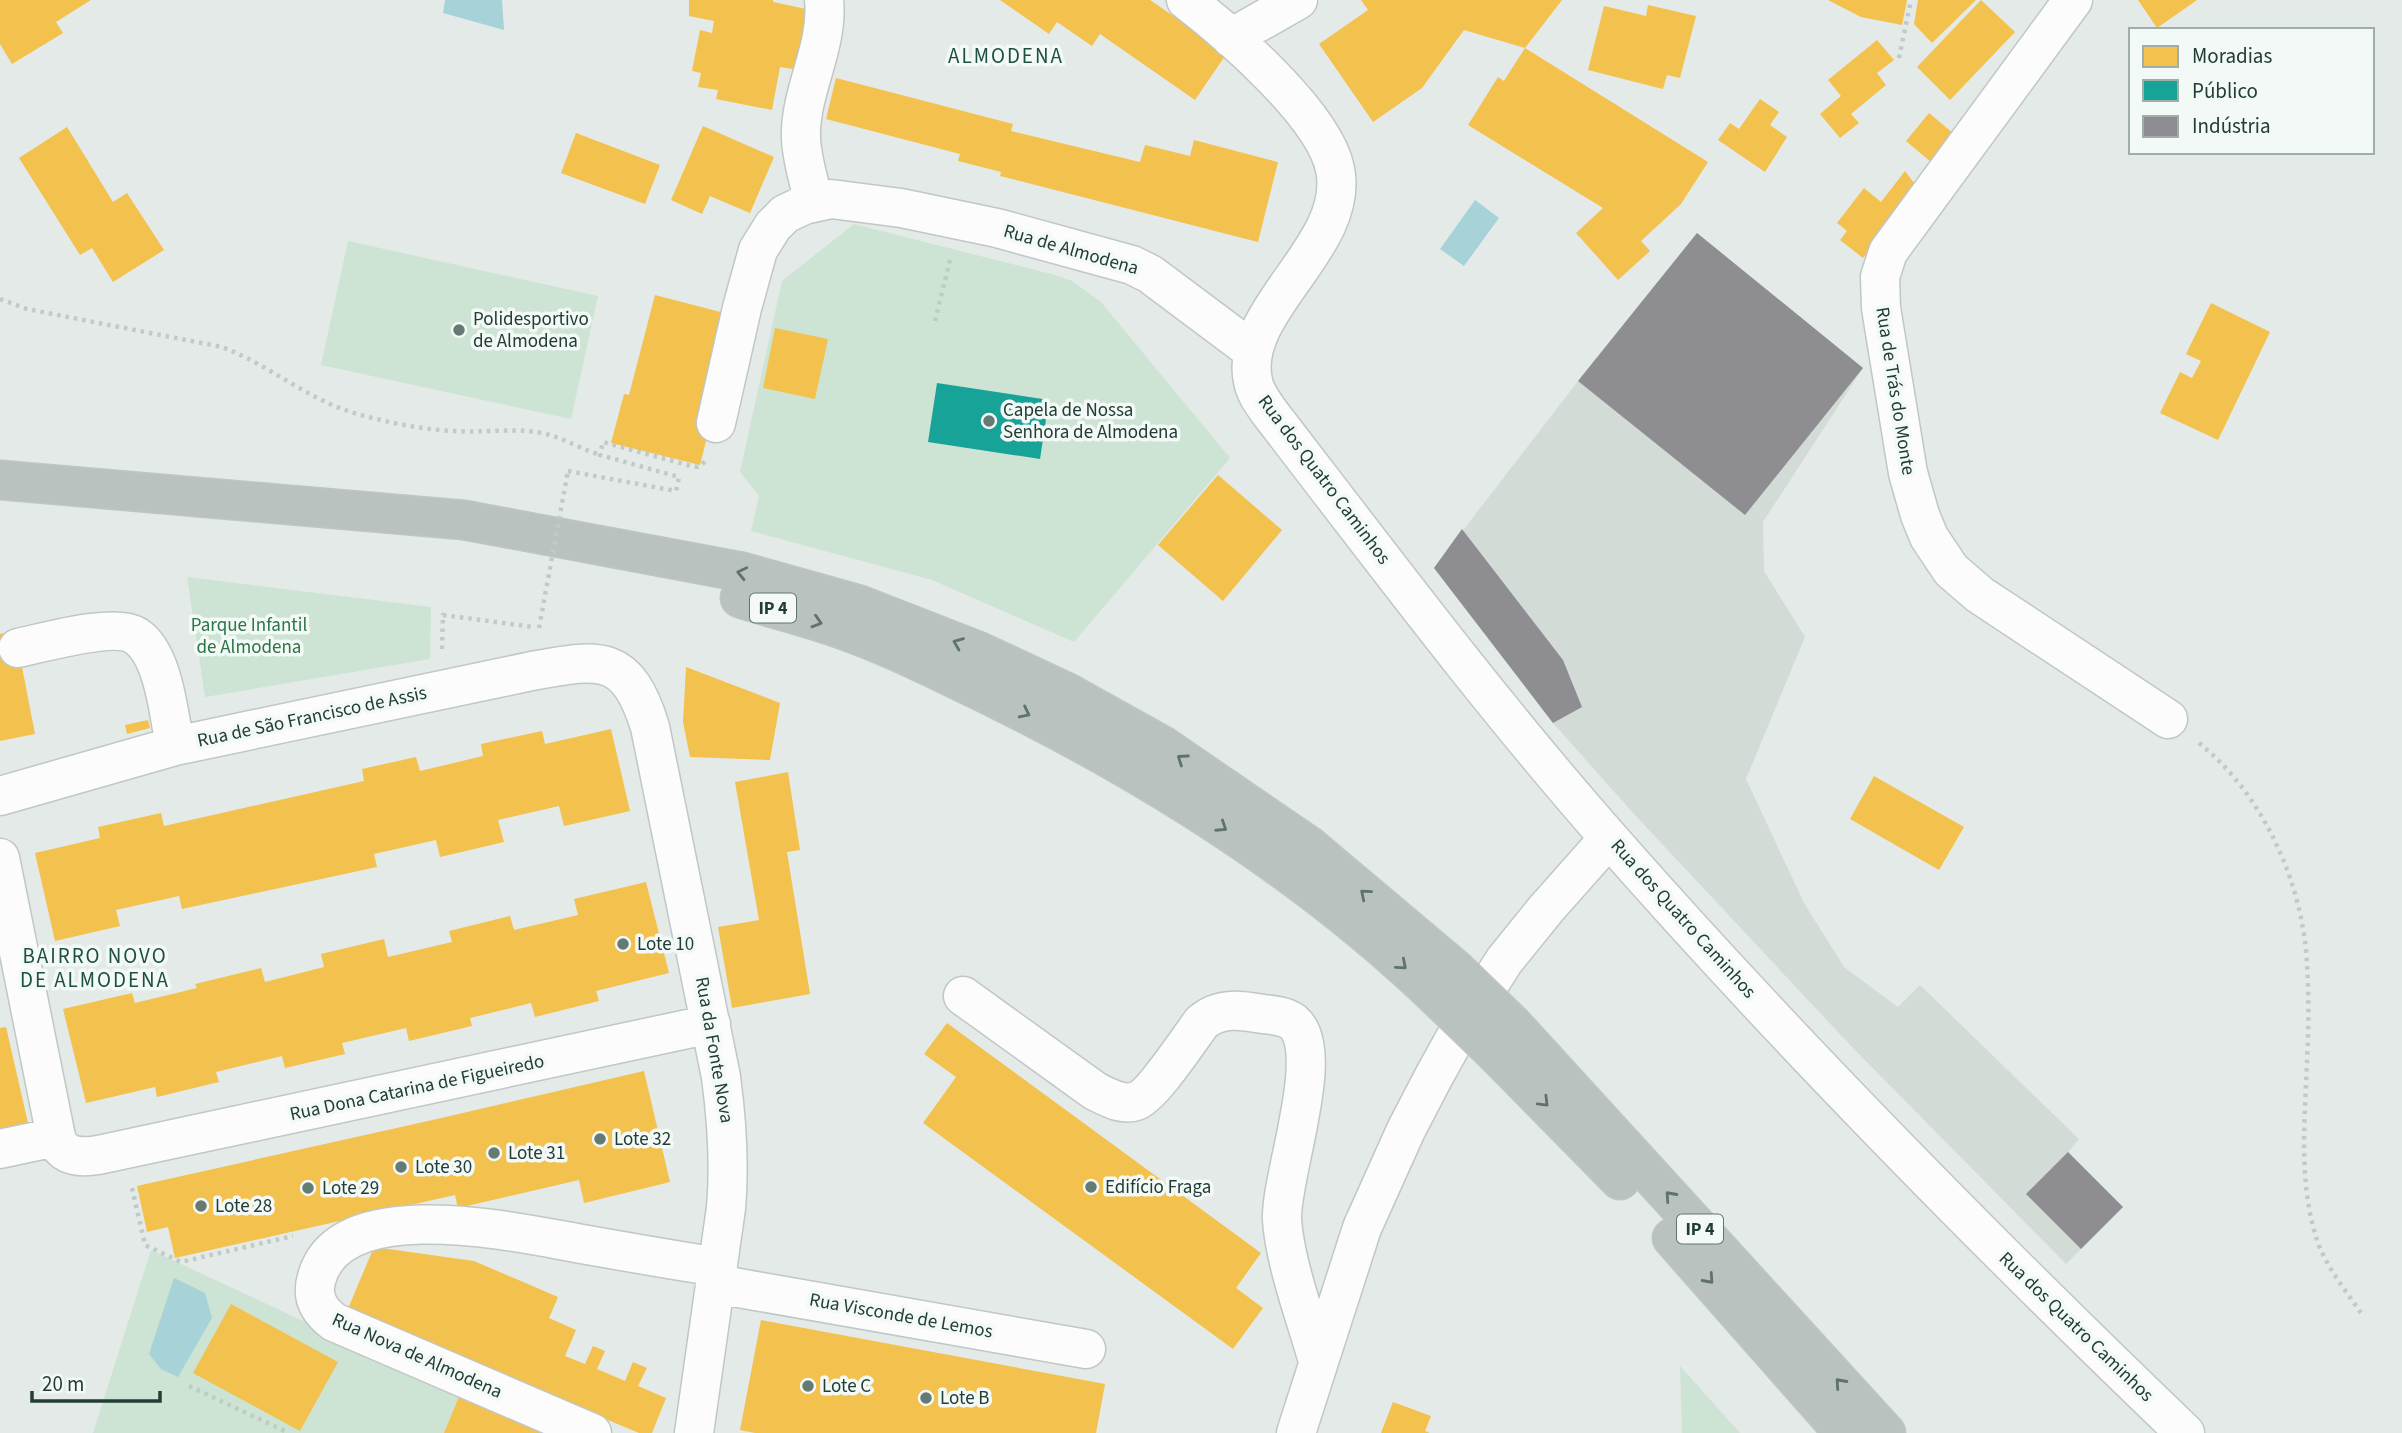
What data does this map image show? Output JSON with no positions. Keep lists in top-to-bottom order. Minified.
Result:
{"streets":{"highway":["IP 4"],"street":["Rua de Almodena","Rua de Trás do Monte","Rua dos Quatro Caminhos","Rua de São Francisco de Assis","Rua da Fonte Nova","Rua Dona Catarina de Figueiredo","Rua Visconde de Lemos","Rua Nova de Almodena"]},"crossings":[["Rua de Almodena","Rua dos Quatro Caminhos"],["Rua de São Francisco de Assis","Rua da Fonte Nova"],["Rua da Fonte Nova","Rua Dona Catarina de Figueiredo"],["Rua da Fonte Nova","Rua Visconde de Lemos"],["Rua da Fonte Nova","Rua Nova de Almodena"],["Rua Visconde de Lemos","Rua Nova de Almodena"]],"districts":["ALMODENA","BAIRRO NOVO DE ALMODENA"],"parks":["Parque Infantil de Almodena"],"places":["Polidesportivo de Almodena","Capela de Nossa Senhora de Almodena","Lote 10","Lote 32","Lote 31","Lote 30","Edifício Fraga","Lote 29","Lote 28","Lote C","Lote B"],"legend":["Moradias","Público","Indústria"],"scale_bar":"20 m"}
